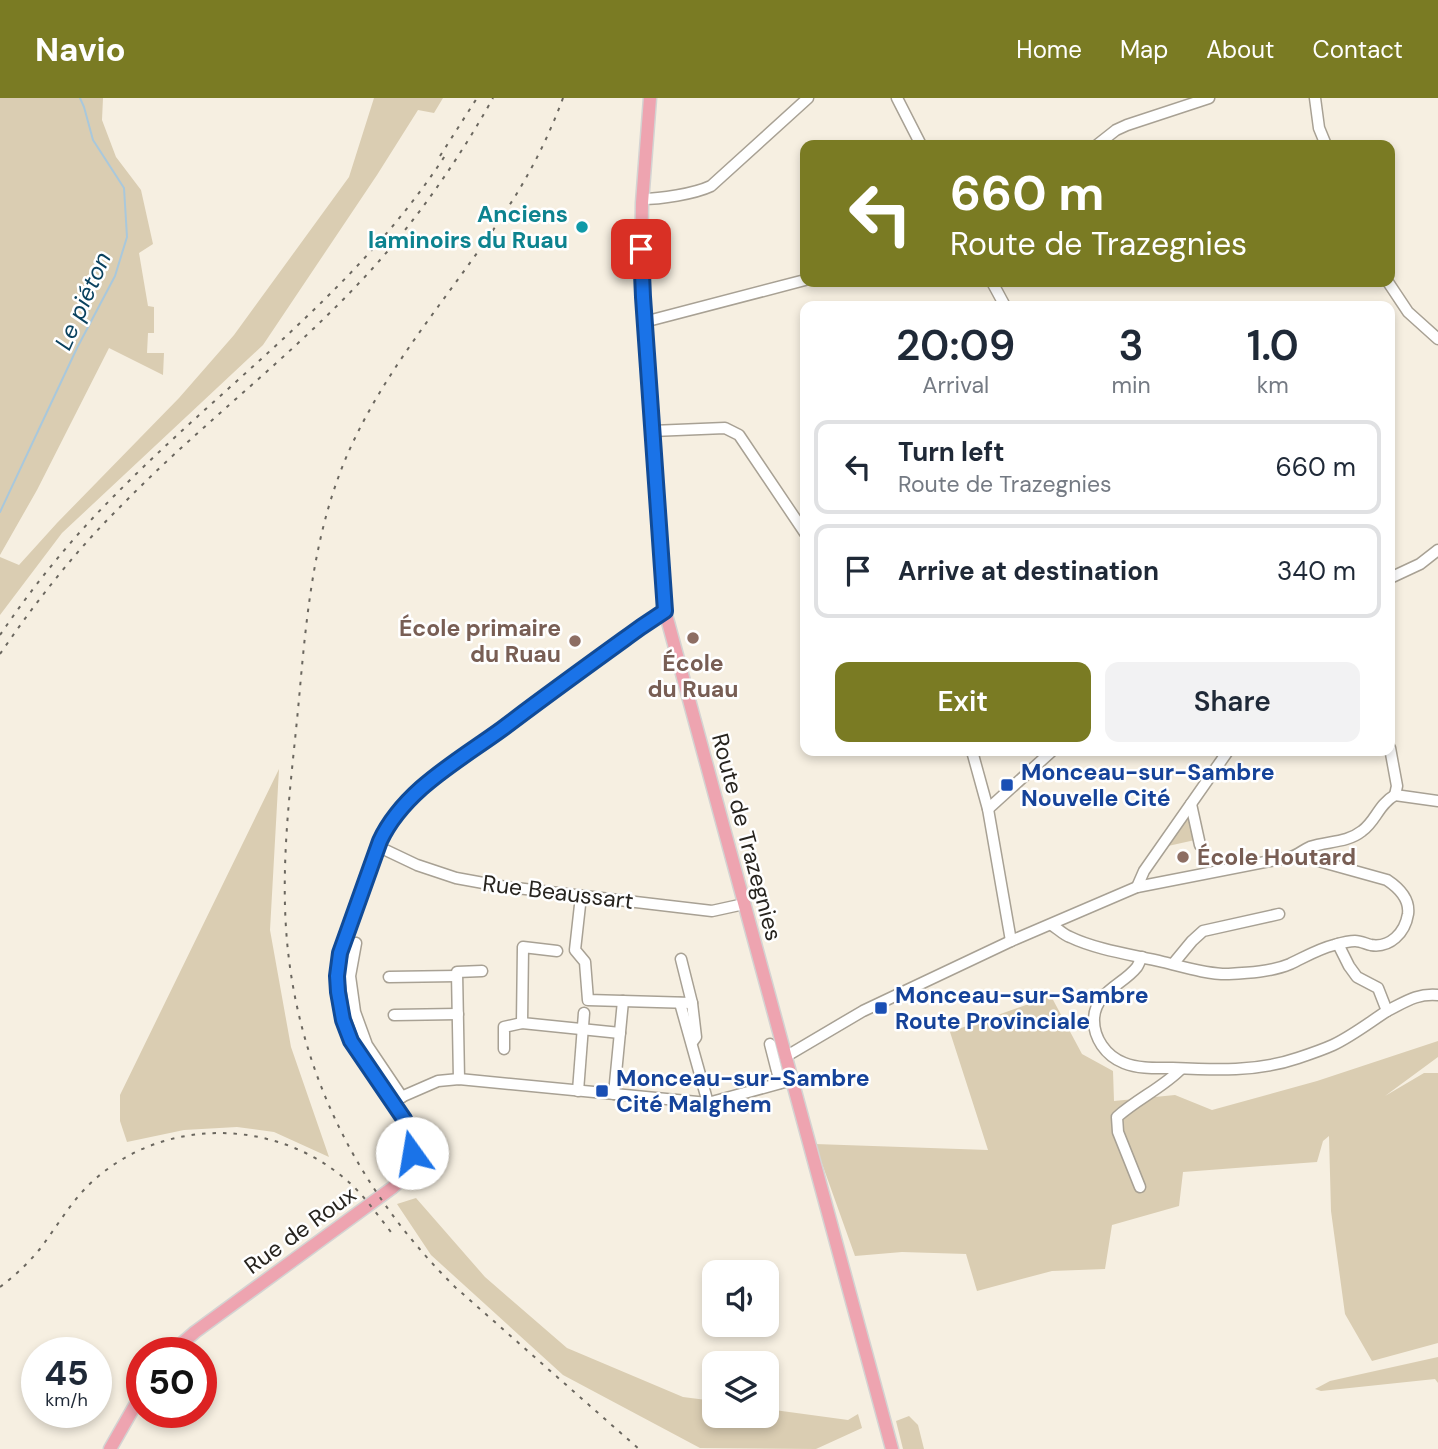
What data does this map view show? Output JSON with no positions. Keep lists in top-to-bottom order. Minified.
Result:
{"streets":{"main road":["Route de Trazegnies","Rue de Roux"],"street":["Rue Beaussart"]},"crossings":[["Route de Trazegnies","Rue Beaussart"],["Route de Trazegnies","Rue de Roux"],["Rue Beaussart","Rue de Roux"]],"water":["Le piéton"],"places":{"other":["Anciens laminoirs du Ruau","École du Ruau","École primaire du Ruau","École Houtard"],"transit":["Monceau-sur-Sambre Nouvelle Cité","Monceau-sur-Sambre Route Provinciale","Monceau-sur-Sambre Cité Malghem"]},"page":{"header":"Navio","nav":["Home","Map","About","Contact"],"turn":["660 m","Route de Trazegnies"],"eta":["20:09","Arrival","3","min","1.0","km"],"list":[{"name":"Turn left","note":"Route de Trazegnies","value":"660 m"},{"name":"Arrive at destination","value":"340 m"}],"buttons":["Exit","Share"],"speed":"45 km/h","limit":"50"}}
